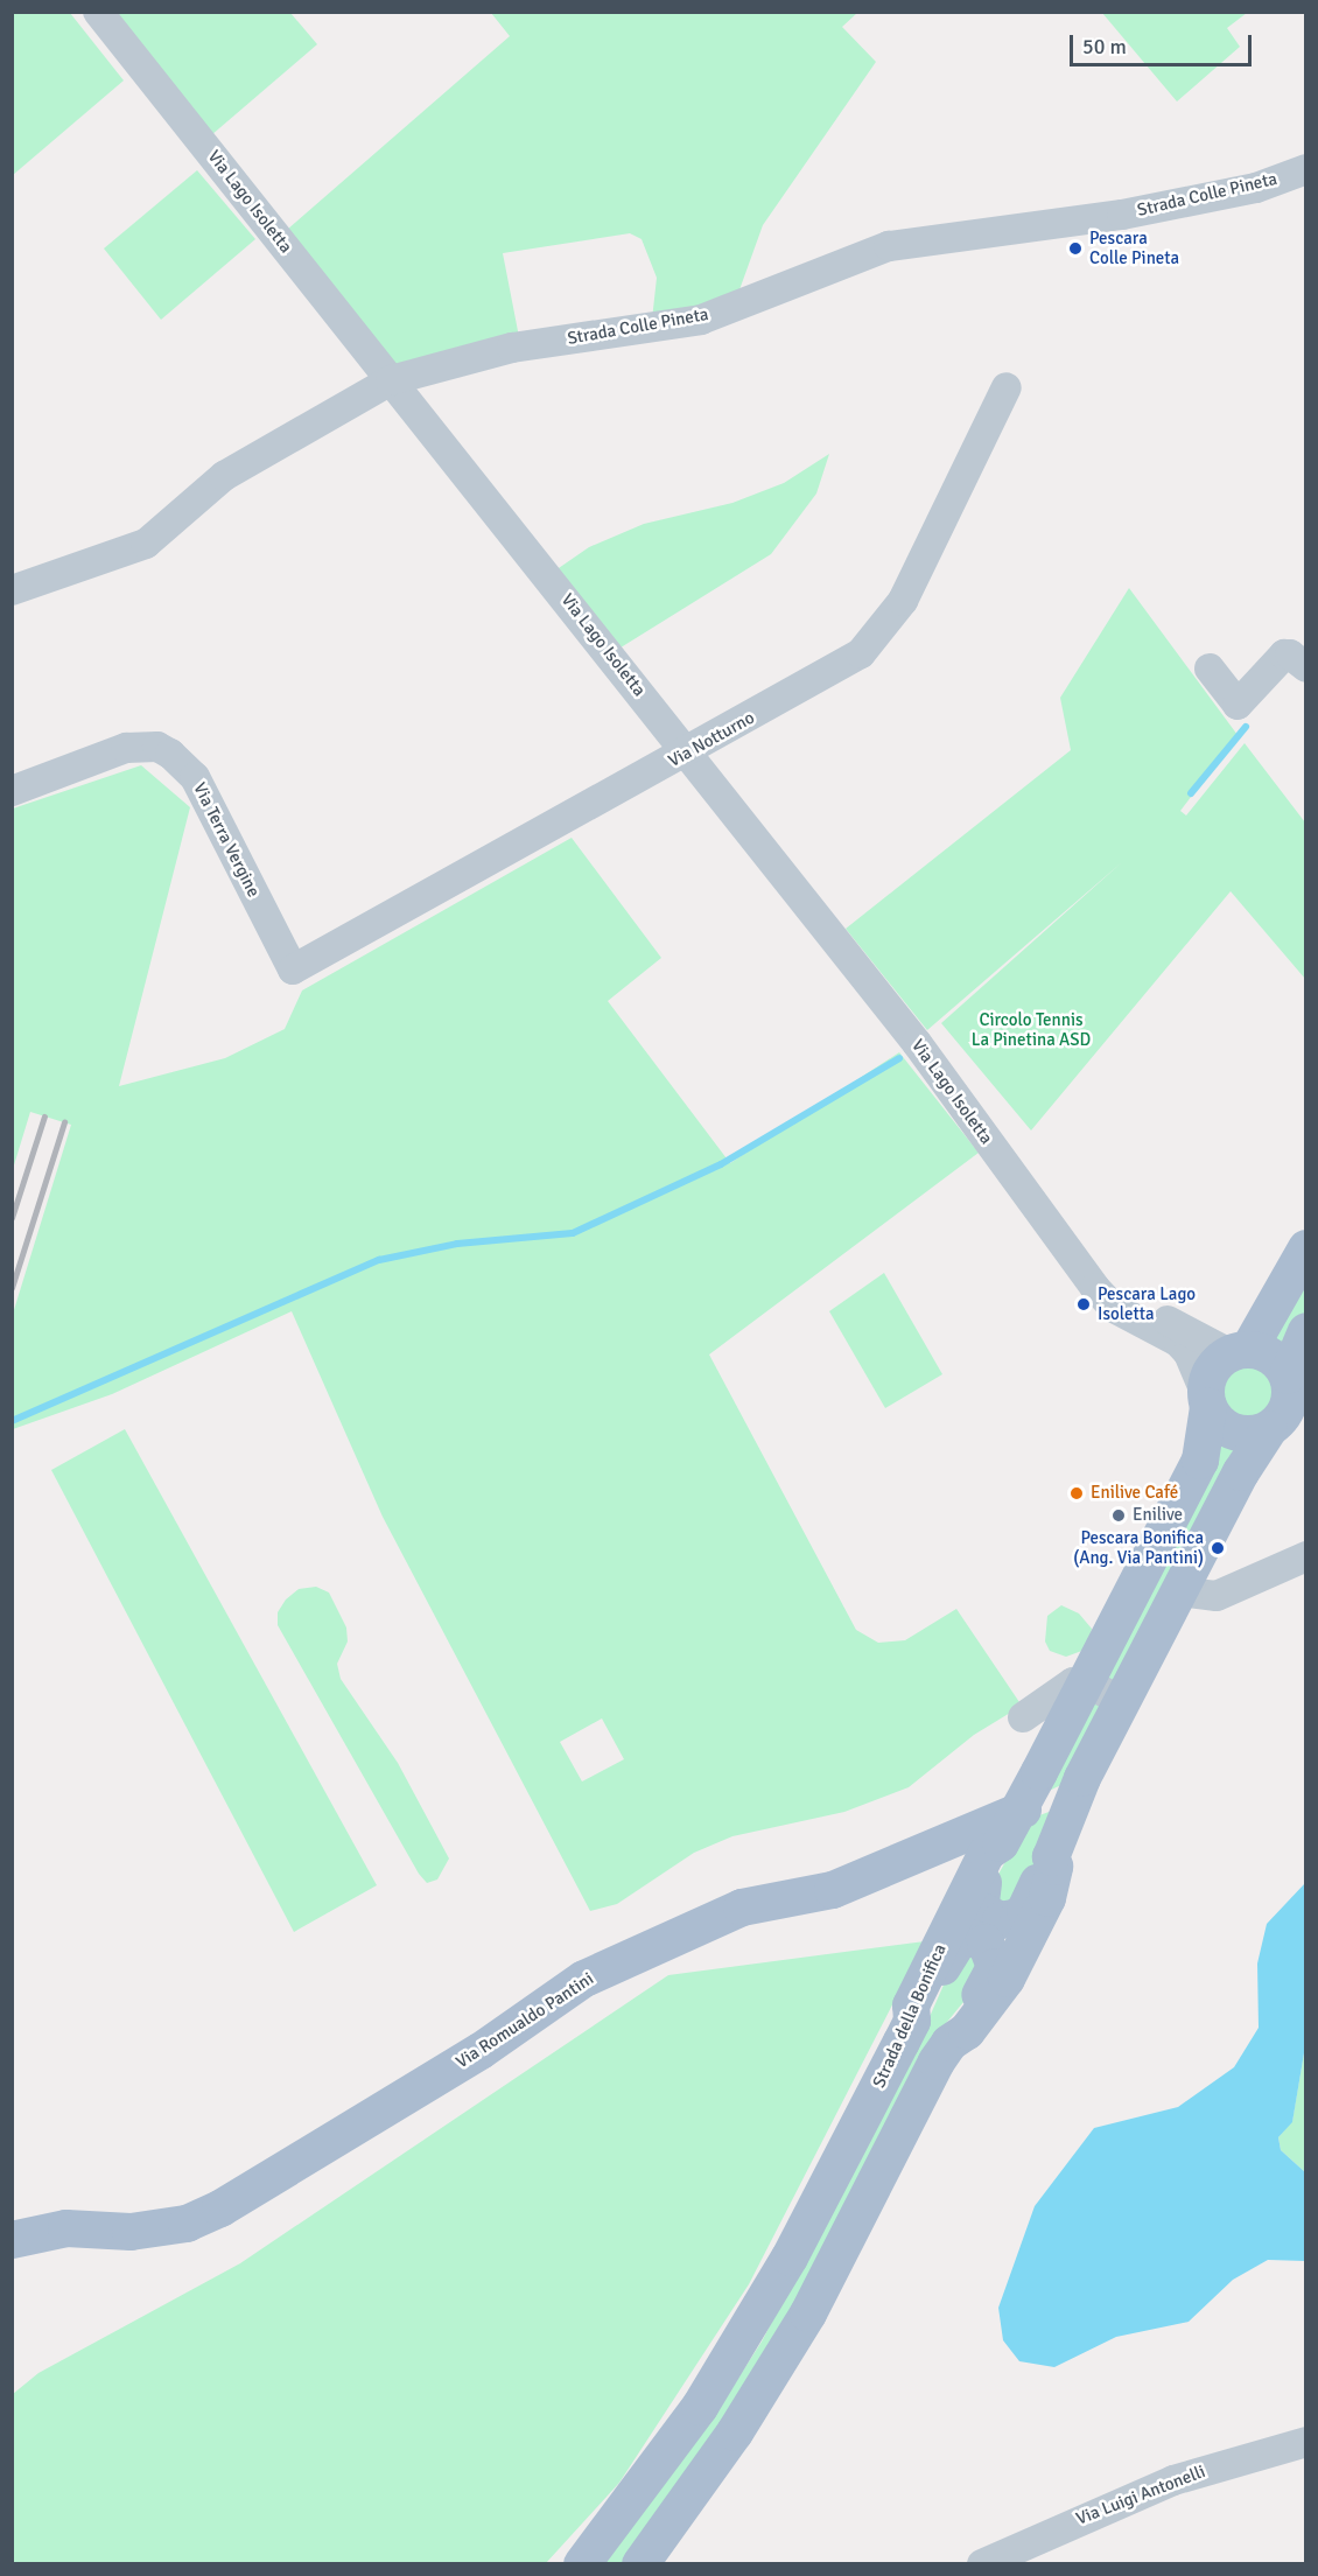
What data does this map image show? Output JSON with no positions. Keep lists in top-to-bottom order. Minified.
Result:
{"streets":{"main road":["Strada della Bonifica","Via Romualdo Pantini"],"street":["Strada Colle Pineta","Via Lago Isoletta","Via Notturno","Via Terra Vergine","Via Luigi Antonelli"]},"crossings":[["Strada Colle Pineta","Via Lago Isoletta"],["Via Lago Isoletta","Via Notturno"],["Via Lago Isoletta","Strada della Bonifica"],["Via Notturno","Via Terra Vergine"],["Strada della Bonifica","Via Romualdo Pantini"]],"parks":["Circolo Tennis La Pinetina ASD"],"places":["Pescara Colle Pineta","Pescara Lago Isoletta","Enilive Café","Enilive","Pescara Bonifica (Ang. Via Pantini)"],"scale_bar":"50 m"}
